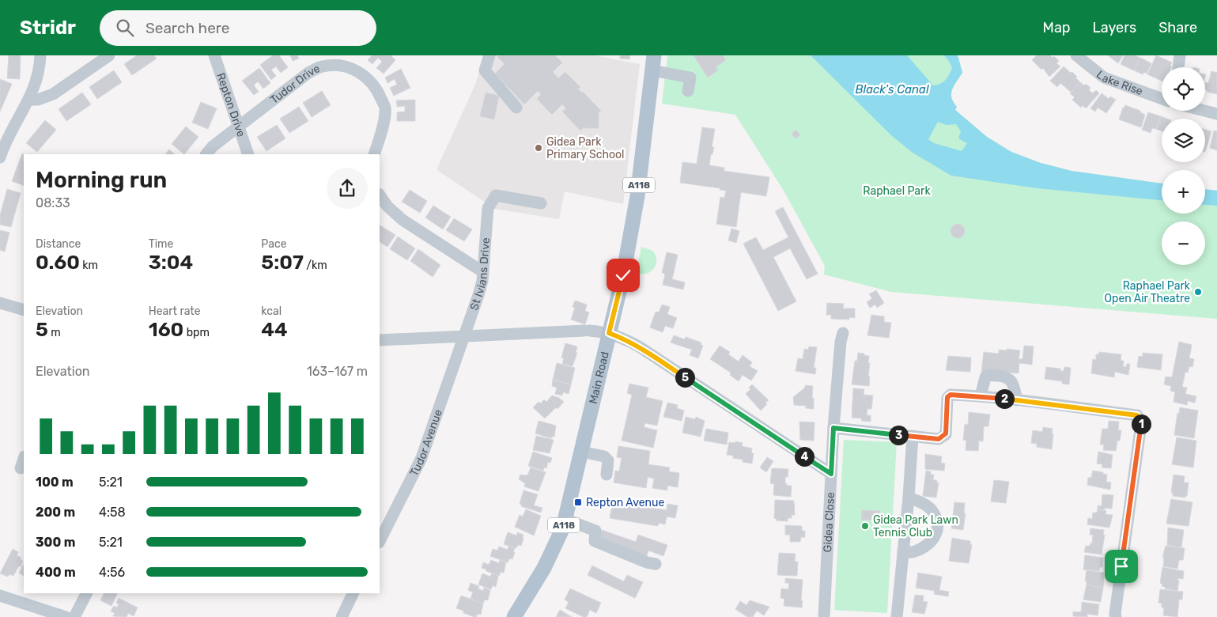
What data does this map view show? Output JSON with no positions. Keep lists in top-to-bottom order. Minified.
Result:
{"streets":{"main road":["A118","Main Road"],"street":["Lake Rise","Tudor Drive","Repton Drive","St Ivians Drive","Tudor Avenue","Gidea Close"]},"crossings":[["Tudor Drive","Repton Drive"],["St Ivians Drive","Tudor Avenue"]],"water":["Black's Canal"],"parks":["Raphael Park"],"places":{"other":["Gidea Park Primary School","Raphael Park Open Air Theatre","Gidea Park Lawn Tennis Club"],"transit":["Repton Avenue"]},"page":{"header":"Stridr","search":"Search here","nav":["Map","Layers","Share"],"map_buttons":["+","−"],"heading":["Morning run","08:33"],"stats":[["Distance","0.60 km"],["Time","3:04"],["Pace","5:07 /km"],["Elevation","5 m"],["Heart rate","160 bpm"],["kcal","44"]],"chart":["Elevation","163–167 m"],"pins":["5","2","1","3","4"],"list":[{"name":"100 m","note":"5:21"},{"name":"200 m","note":"4:58"},{"name":"300 m","note":"5:21"},{"name":"400 m","note":"4:56"}]}}
